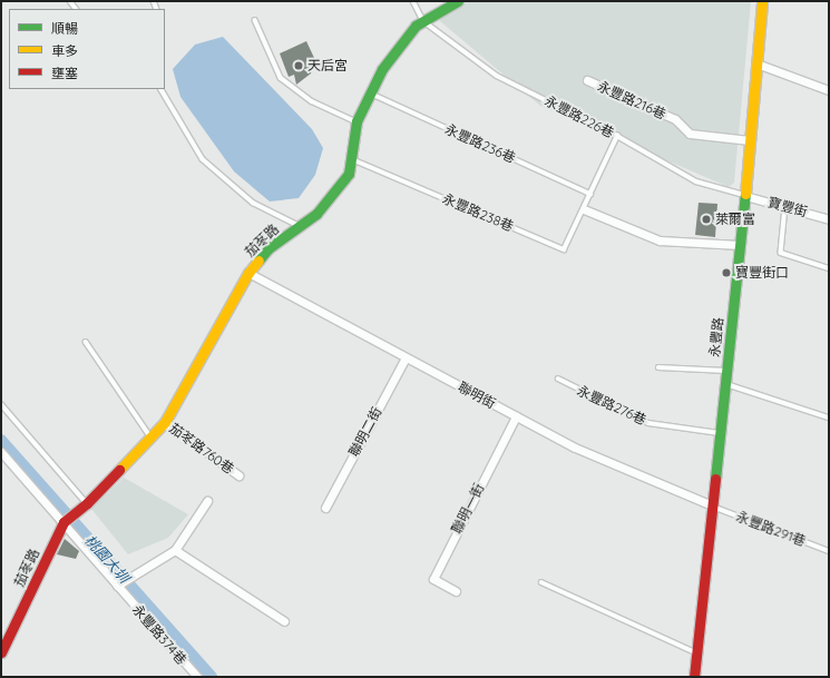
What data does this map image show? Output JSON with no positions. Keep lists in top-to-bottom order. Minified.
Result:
{"streets":{"street":["永豐路216巷","寶豐街","茄苳路","永豐路","聯明街","聯明二街","茄苳路760巷","聯明一街","永豐路374巷"],"lane":["永豐路226巷","永豐路236巷","永豐路238巷","永豐路276巷","永豐路291巷"]},"crossings":[["永豐路216巷","永豐路"],["永豐路226巷","寶豐街"],["永豐路226巷","茄苳路"],["永豐路226巷","永豐路"],["永豐路236巷","茄苳路"],["寶豐街","永豐路"],["永豐路238巷","茄苳路"],["茄苳路","聯明街"],["茄苳路","茄苳路760巷"],["茄苳路","永豐路374巷"],["永豐路","聯明街"],["永豐路","永豐路276巷"],["永豐路","永豐路291巷"],["聯明街","聯明二街"],["聯明街","聯明一街"],["聯明街","永豐路291巷"]],"water":["桃園大圳"],"places":["天后宮","萊爾富","寶豐街口"],"legend":["順暢","車多","壅塞"]}
